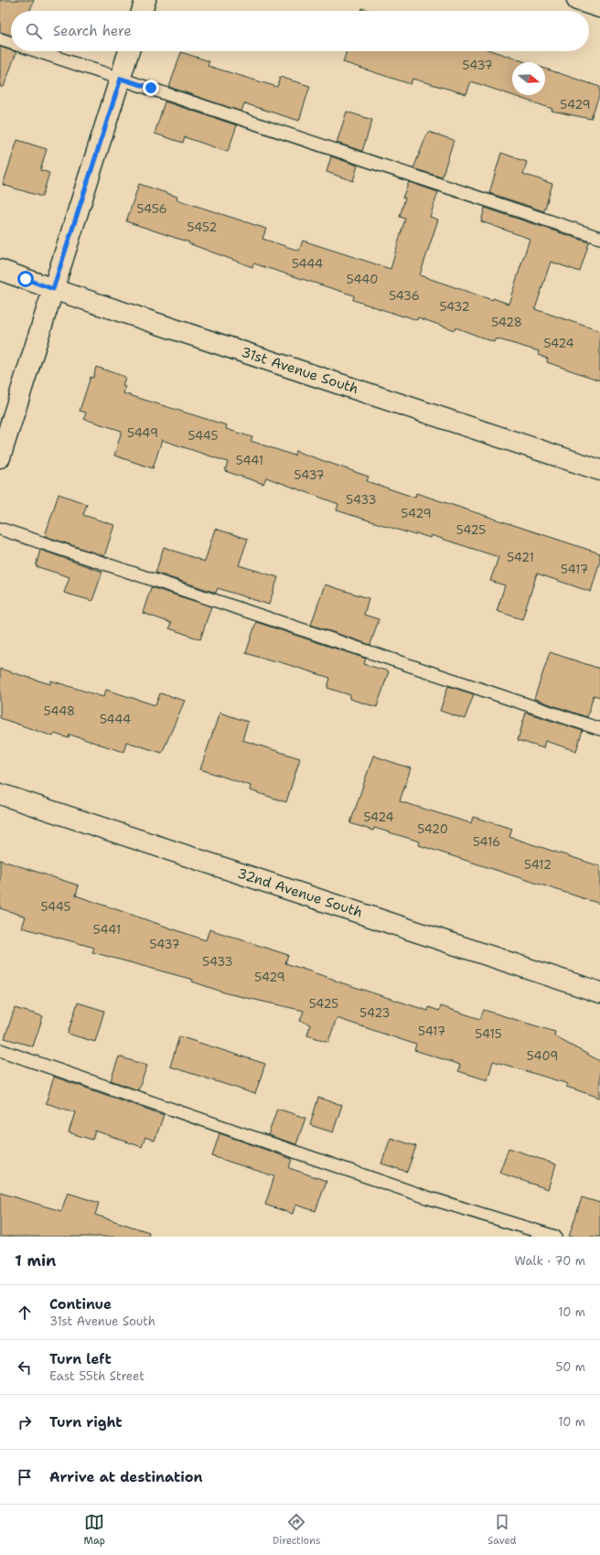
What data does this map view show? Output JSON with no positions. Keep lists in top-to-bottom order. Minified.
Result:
{"streets":{"street":["31st Avenue South","32nd Avenue South"]},"house_numbers":["5437","5429","5456","5452","5444","5440","5436","5432","5428","5424","5449","5445","5441","5437","5433","5429","5425","5421","5417","5448","5444","5424","5420","5416","5412","5445","5441","5437","5433","5429","5425","5423","5417","5415","5409"],"north":"right","page":{"search":"Search here","heading":["1 min","Walk · 70 m"],"list":[["Continue","31st Avenue South","10 m"],["Turn left","East 55th Street","50 m"],["Turn right","10 m"],"Arrive at destination"],"nav":["Map","Directions","Saved"]}}
